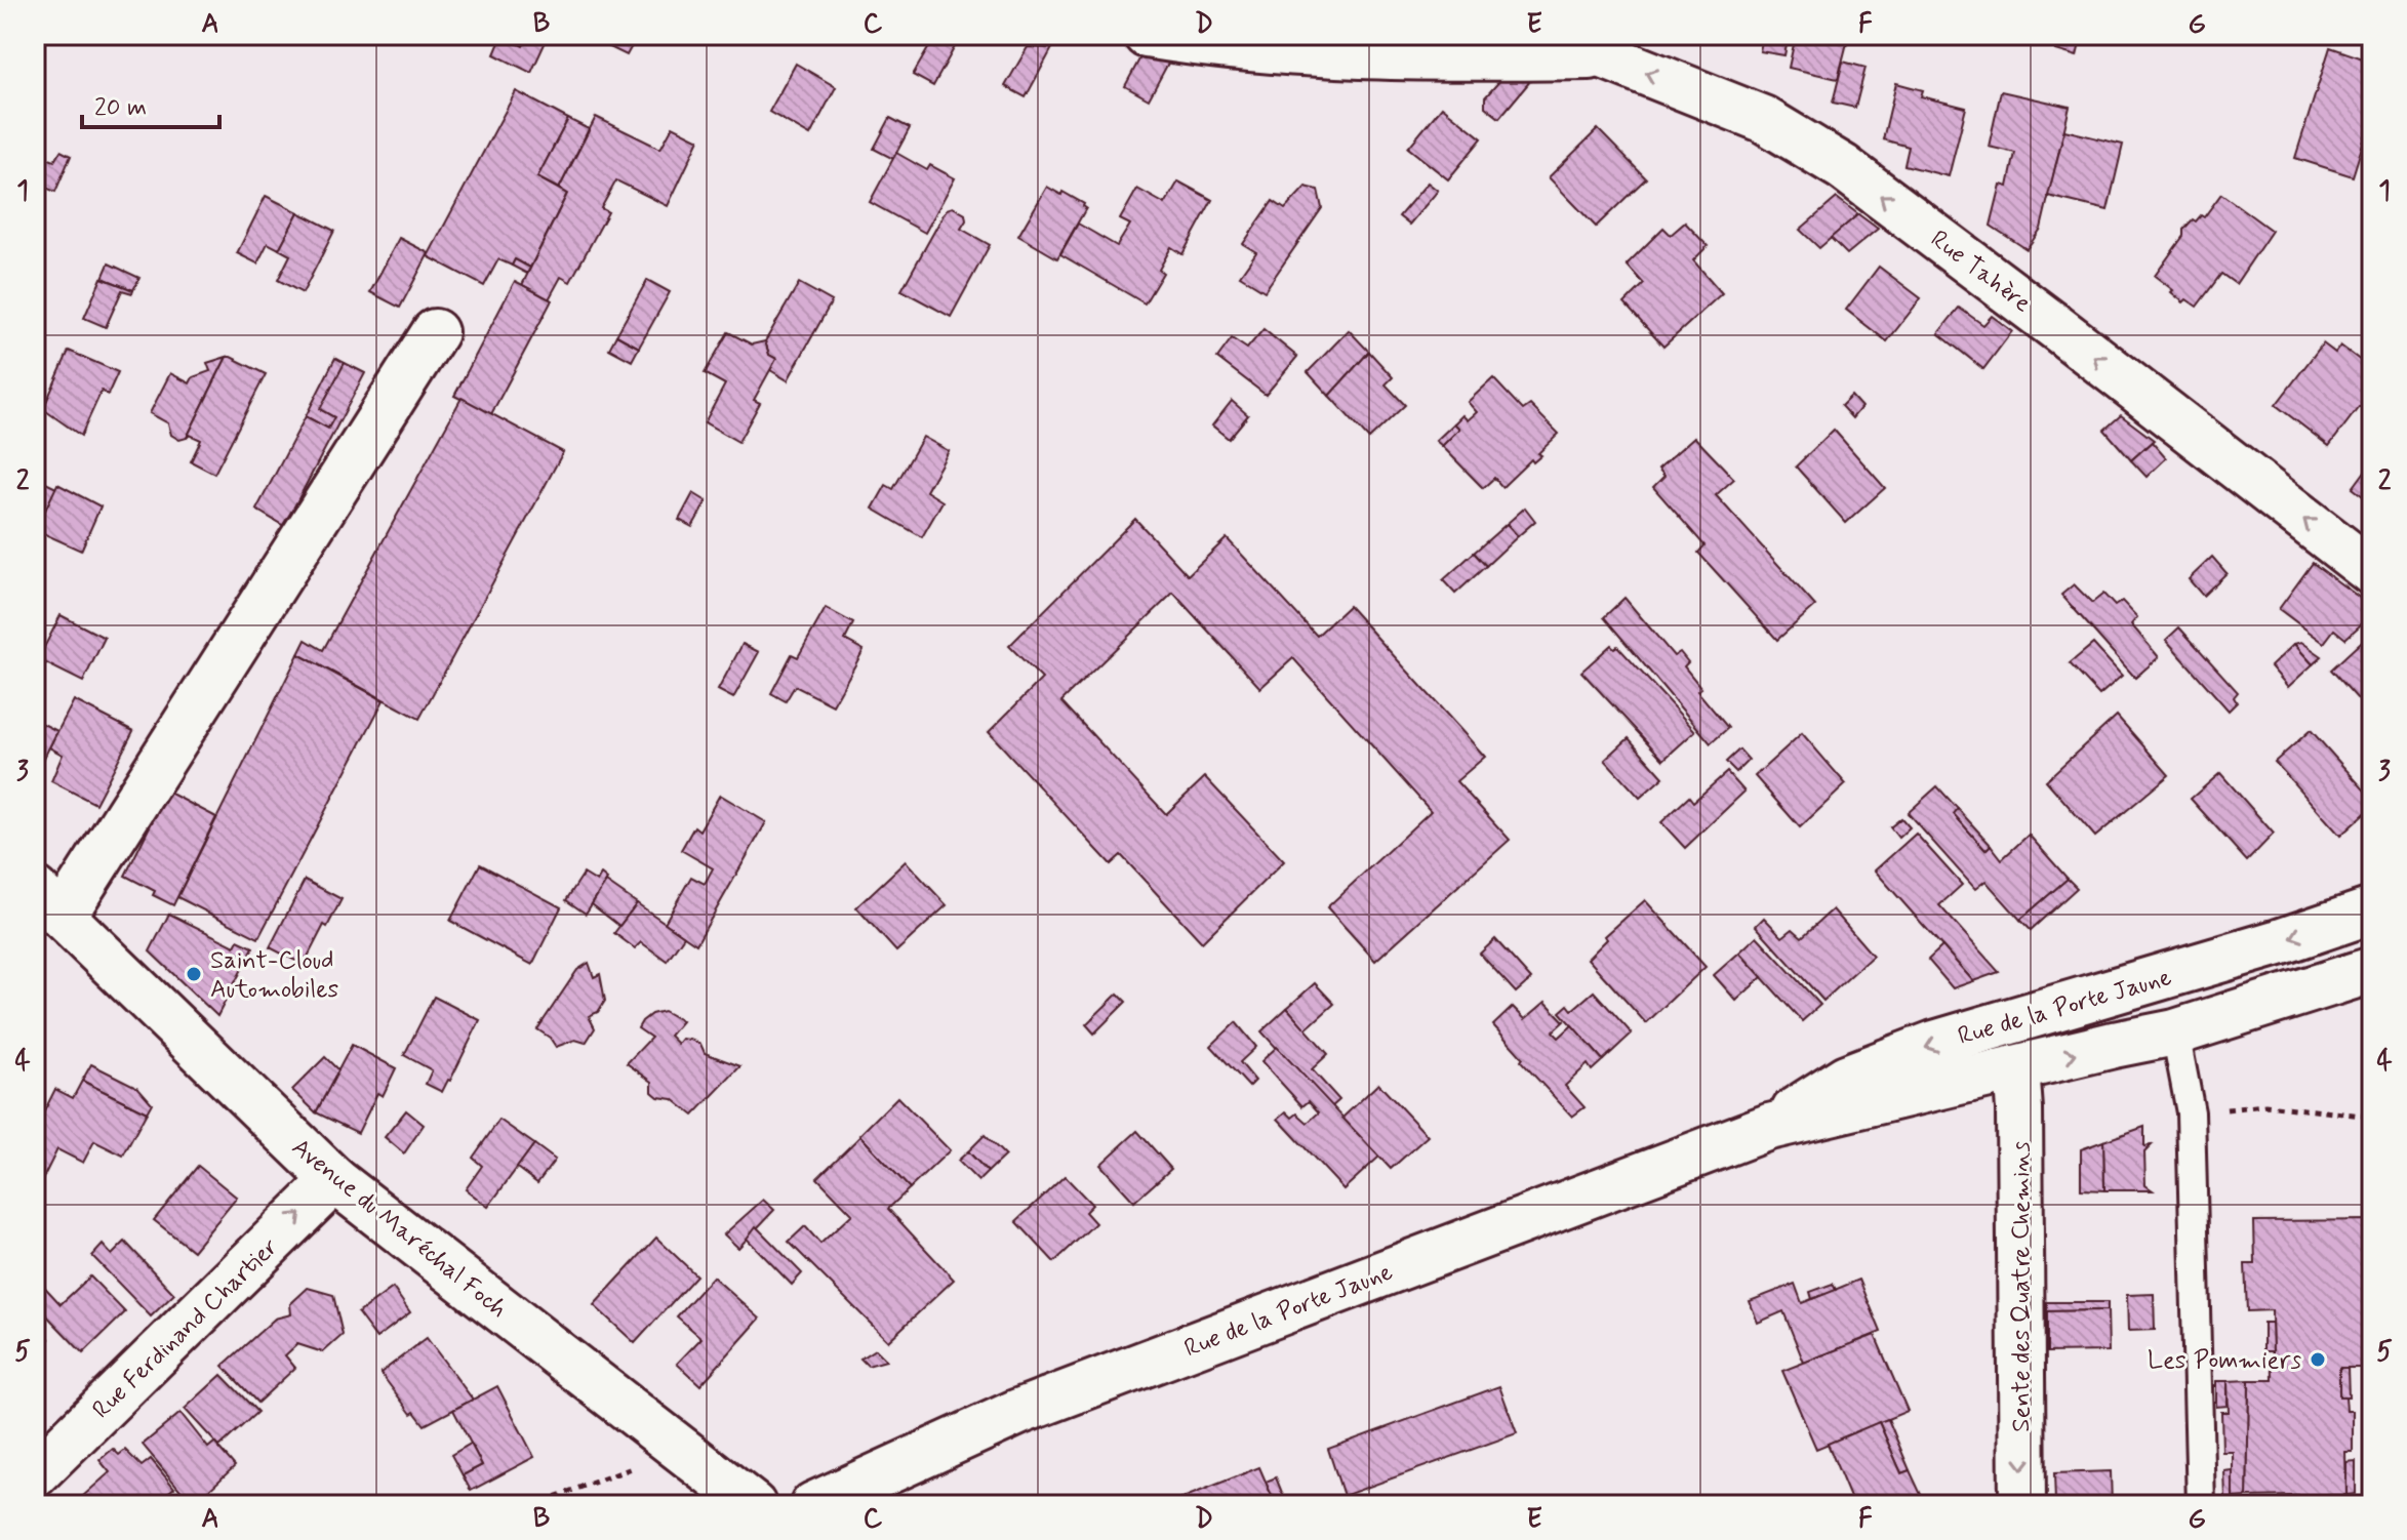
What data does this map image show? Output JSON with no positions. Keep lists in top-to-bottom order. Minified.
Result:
{"streets":{"street":["Rue Tahère","Rue de la Porte Jaune","Avenue du Maréchal Foch","Sente des Quatre Chemins","Rue Ferdinand Chartier"]},"crossings":[["Rue de la Porte Jaune","Sente des Quatre Chemins"],["Avenue du Maréchal Foch","Rue Ferdinand Chartier"]],"one_way":["Rue Tahère","Sente des Quatre Chemins","Rue Ferdinand Chartier"],"places":["Saint-Cloud Automobiles","Les Pommiers"],"scale_bar":"20 m","grid":{"columns":["A","B","C","D","E","F","G"],"rows":["1","2","3","4","5"]}}
